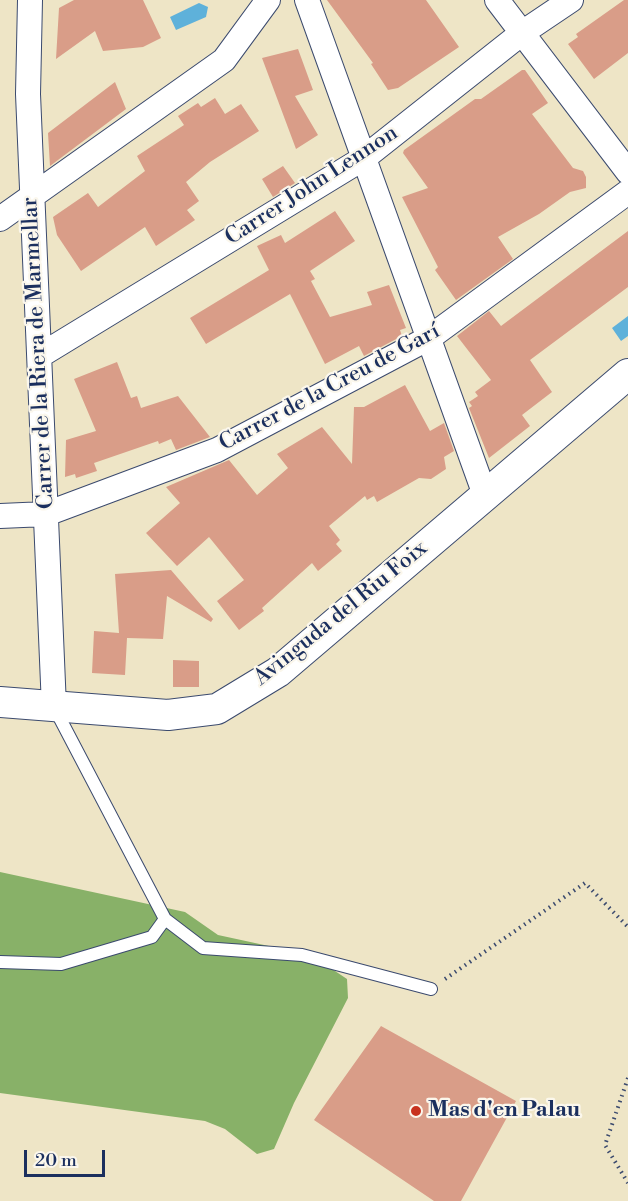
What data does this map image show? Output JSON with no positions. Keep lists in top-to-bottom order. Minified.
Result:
{"streets":{"street":["Carrer John Lennon","Carrer de la Riera de Marmellar","Carrer de la Creu de Garí","Avinguda del Riu Foix"]},"crossings":[["Carrer John Lennon","Carrer de la Riera de Marmellar"],["Carrer de la Riera de Marmellar","Carrer de la Creu de Garí"],["Carrer de la Riera de Marmellar","Avinguda del Riu Foix"]],"places":["Mas d'en Palau"],"scale_bar":"20 m"}
